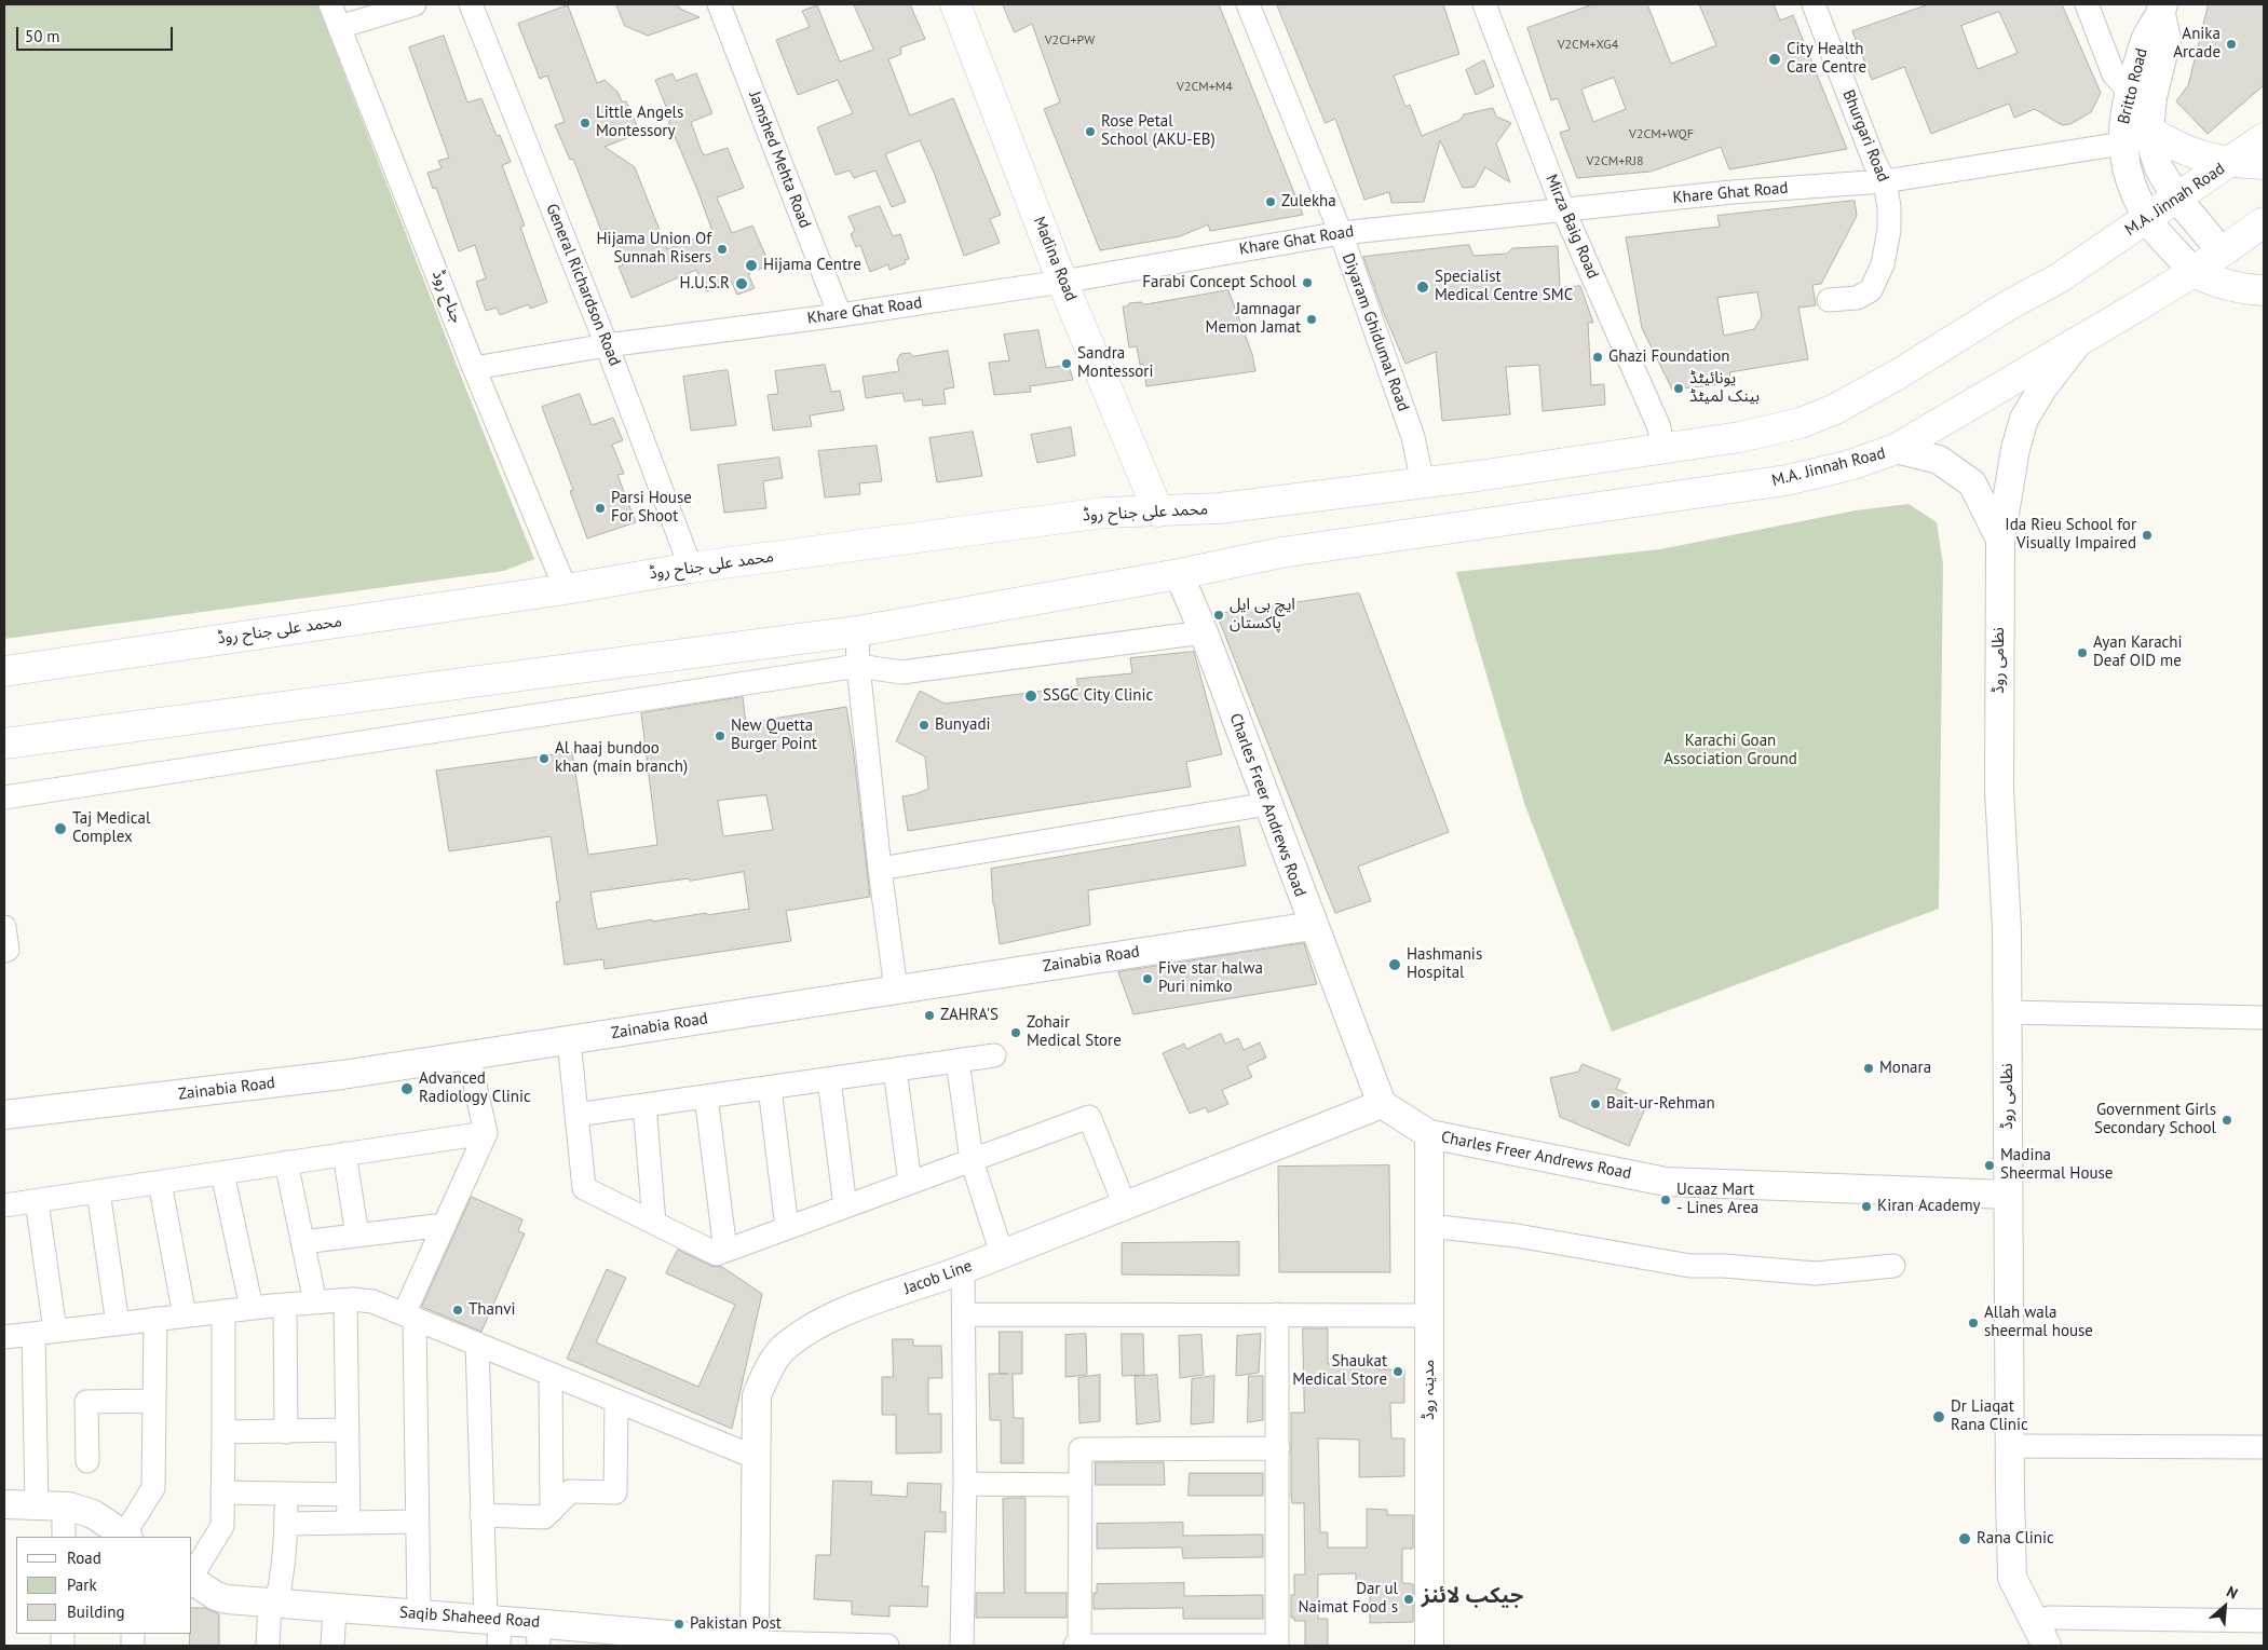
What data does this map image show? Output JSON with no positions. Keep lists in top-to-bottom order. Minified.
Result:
{"streets":{"main road":["M.A. Jinnah Road","Madina Road","محمد علی جناح روڈ"],"street":["Britto Road","Bhurgari Road","Jamshed Mehta Road","Khare Ghat Road","Mirza Baig Road","General Richardson Road","جناح روڈ","Diyaram Ghidumal Road","نظامی روڈ","Charles Freer Andrews Road","Zainabia Road","Jacob Line","مدینہ روڈ","Saqib Shaheed Road"]},"crossings":[["Britto Road","Khare Ghat Road"],["Britto Road","M.A. Jinnah Road"],["Bhurgari Road","Khare Ghat Road"],["Jamshed Mehta Road","Khare Ghat Road"],["Khare Ghat Road","Mirza Baig Road"],["Khare Ghat Road","Madina Road"],["Khare Ghat Road","General Richardson Road"],["Khare Ghat Road","جناح روڈ"],["Khare Ghat Road","Diyaram Ghidumal Road"],["M.A. Jinnah Road","Mirza Baig Road"],["M.A. Jinnah Road","Diyaram Ghidumal Road"],["M.A. Jinnah Road","محمد علی جناح روڈ"],["M.A. Jinnah Road","نظامی روڈ"],["M.A. Jinnah Road","Charles Freer Andrews Road"],["Madina Road","محمد علی جناح روڈ"],["General Richardson Road","محمد علی جناح روڈ"],["جناح روڈ","محمد علی جناح روڈ"],["Diyaram Ghidumal Road","محمد علی جناح روڈ"],["نظامی روڈ","Charles Freer Andrews Road"],["Charles Freer Andrews Road","Zainabia Road"],["Charles Freer Andrews Road","Jacob Line"],["Charles Freer Andrews Road","مدینہ روڈ"],["Jacob Line","Saqib Shaheed Road"]],"districts":["جیکب لائنز"],"parks":["Karachi Goan Association Ground"],"places":["Anika Arcade","City Health Care Centre","Little Angels Montessory","Rose Petal School (AKU-EB)","Zulekha","Hijama Union Of Sunnah Risers","Hijama Centre","Farabi Concept School","H.U.S.R","Specialist Medical Centre SMC","Jamnagar Memon Jamat","Ghazi Foundation","Sandra Montessori","یونائیٹڈ بینک لمیٹڈ","Parsi House For Shoot","Ida Rieu School for Visually Impaired","ایچ بی ایل پاکستان","Ayan Karachi Deaf OID me","SSGC City Clinic","Bunyadi","New Quetta Burger Point","Al haaj bundoo khan (main branch)","Taj Medical Complex","Hashmanis Hospital","Five star halwa Puri nimko","ZAHRA'S","Zohair Medical Store","Monara","Advanced Radiology Clinic","Bait-ur-Rehman","Government Girls Secondary School","Madina Sheermal House","Ucaaz Mart - Lines Area","Kiran Academy","Thanvi","Allah wala sheermal house","Shaukat Medical Store","Dr Liaqat Rana Clinic","Rana Clinic","Dar ul Naimat Food s","Pakistan Post"],"house_numbers":["V2CJ+PW","V2CM+XG4","V2CM+M4","V2CM+WQF","V2CM+RJ8"],"legend":["Road","Park","Building"],"scale_bar":"50 m","north":"top right"}
